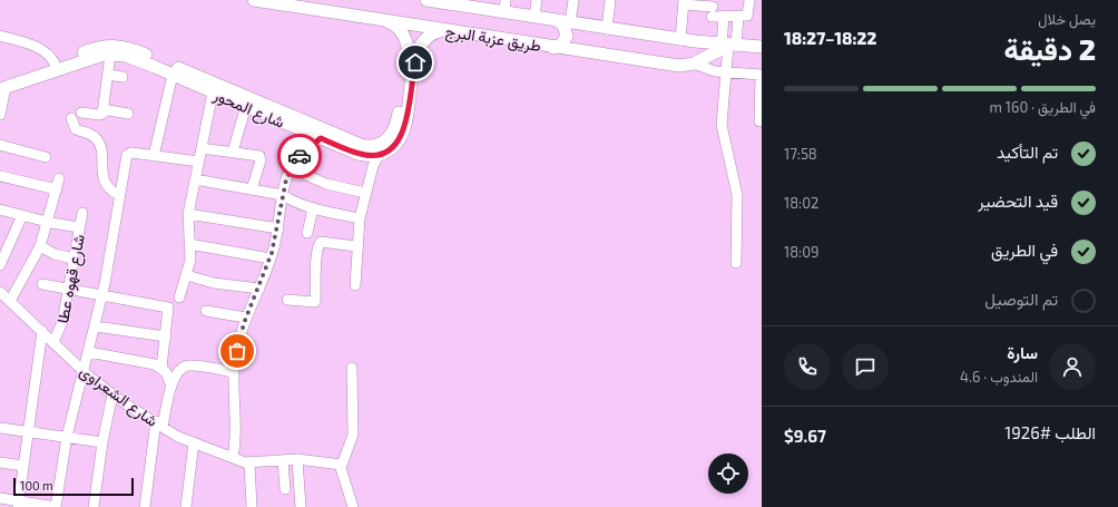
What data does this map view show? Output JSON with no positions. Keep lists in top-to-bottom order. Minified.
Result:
{"streets":{"street":["طريق عزبة البرج","شارع المحور","شارع قهوه عطا","شارع الشعراوى"]},"crossings":[["طريق عزبة البرج","شارع المحور"],["شارع قهوه عطا","شارع الشعراوى"]],"scale_bar":"100 m","page":{"heading":["2 دقيقة","يصل خلال","18:22–18:27"],"panel":["سارة","المندوب · 4.6","الطلب #1926","$9.67"],"bar":"في الطريق · 160 m","list":[["تم التأكيد","17:58"],["قيد التحضير","18:02"],["في الطريق","18:09"],"تم التوصيل"],"scale":"100 m"}}
